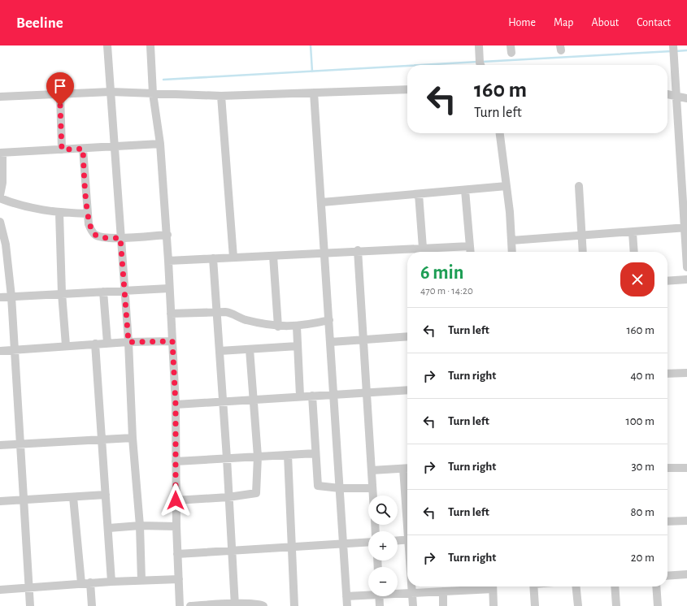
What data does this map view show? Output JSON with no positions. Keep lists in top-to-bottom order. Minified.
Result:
{"page":{"header":"Beeline","nav":["Home","Map","About","Contact"],"turn":["160 m","Turn left"],"heading":["6 min","470 m · 14:20"],"list":[{"name":"Turn left","value":"160 m"},{"name":"Turn right","value":"40 m"},{"name":"Turn left","value":"100 m"},{"name":"Turn right","value":"30 m"},{"name":"Turn left","value":"80 m"},{"name":"Turn right","value":"20 m"}],"map_buttons":["+","−"]}}
